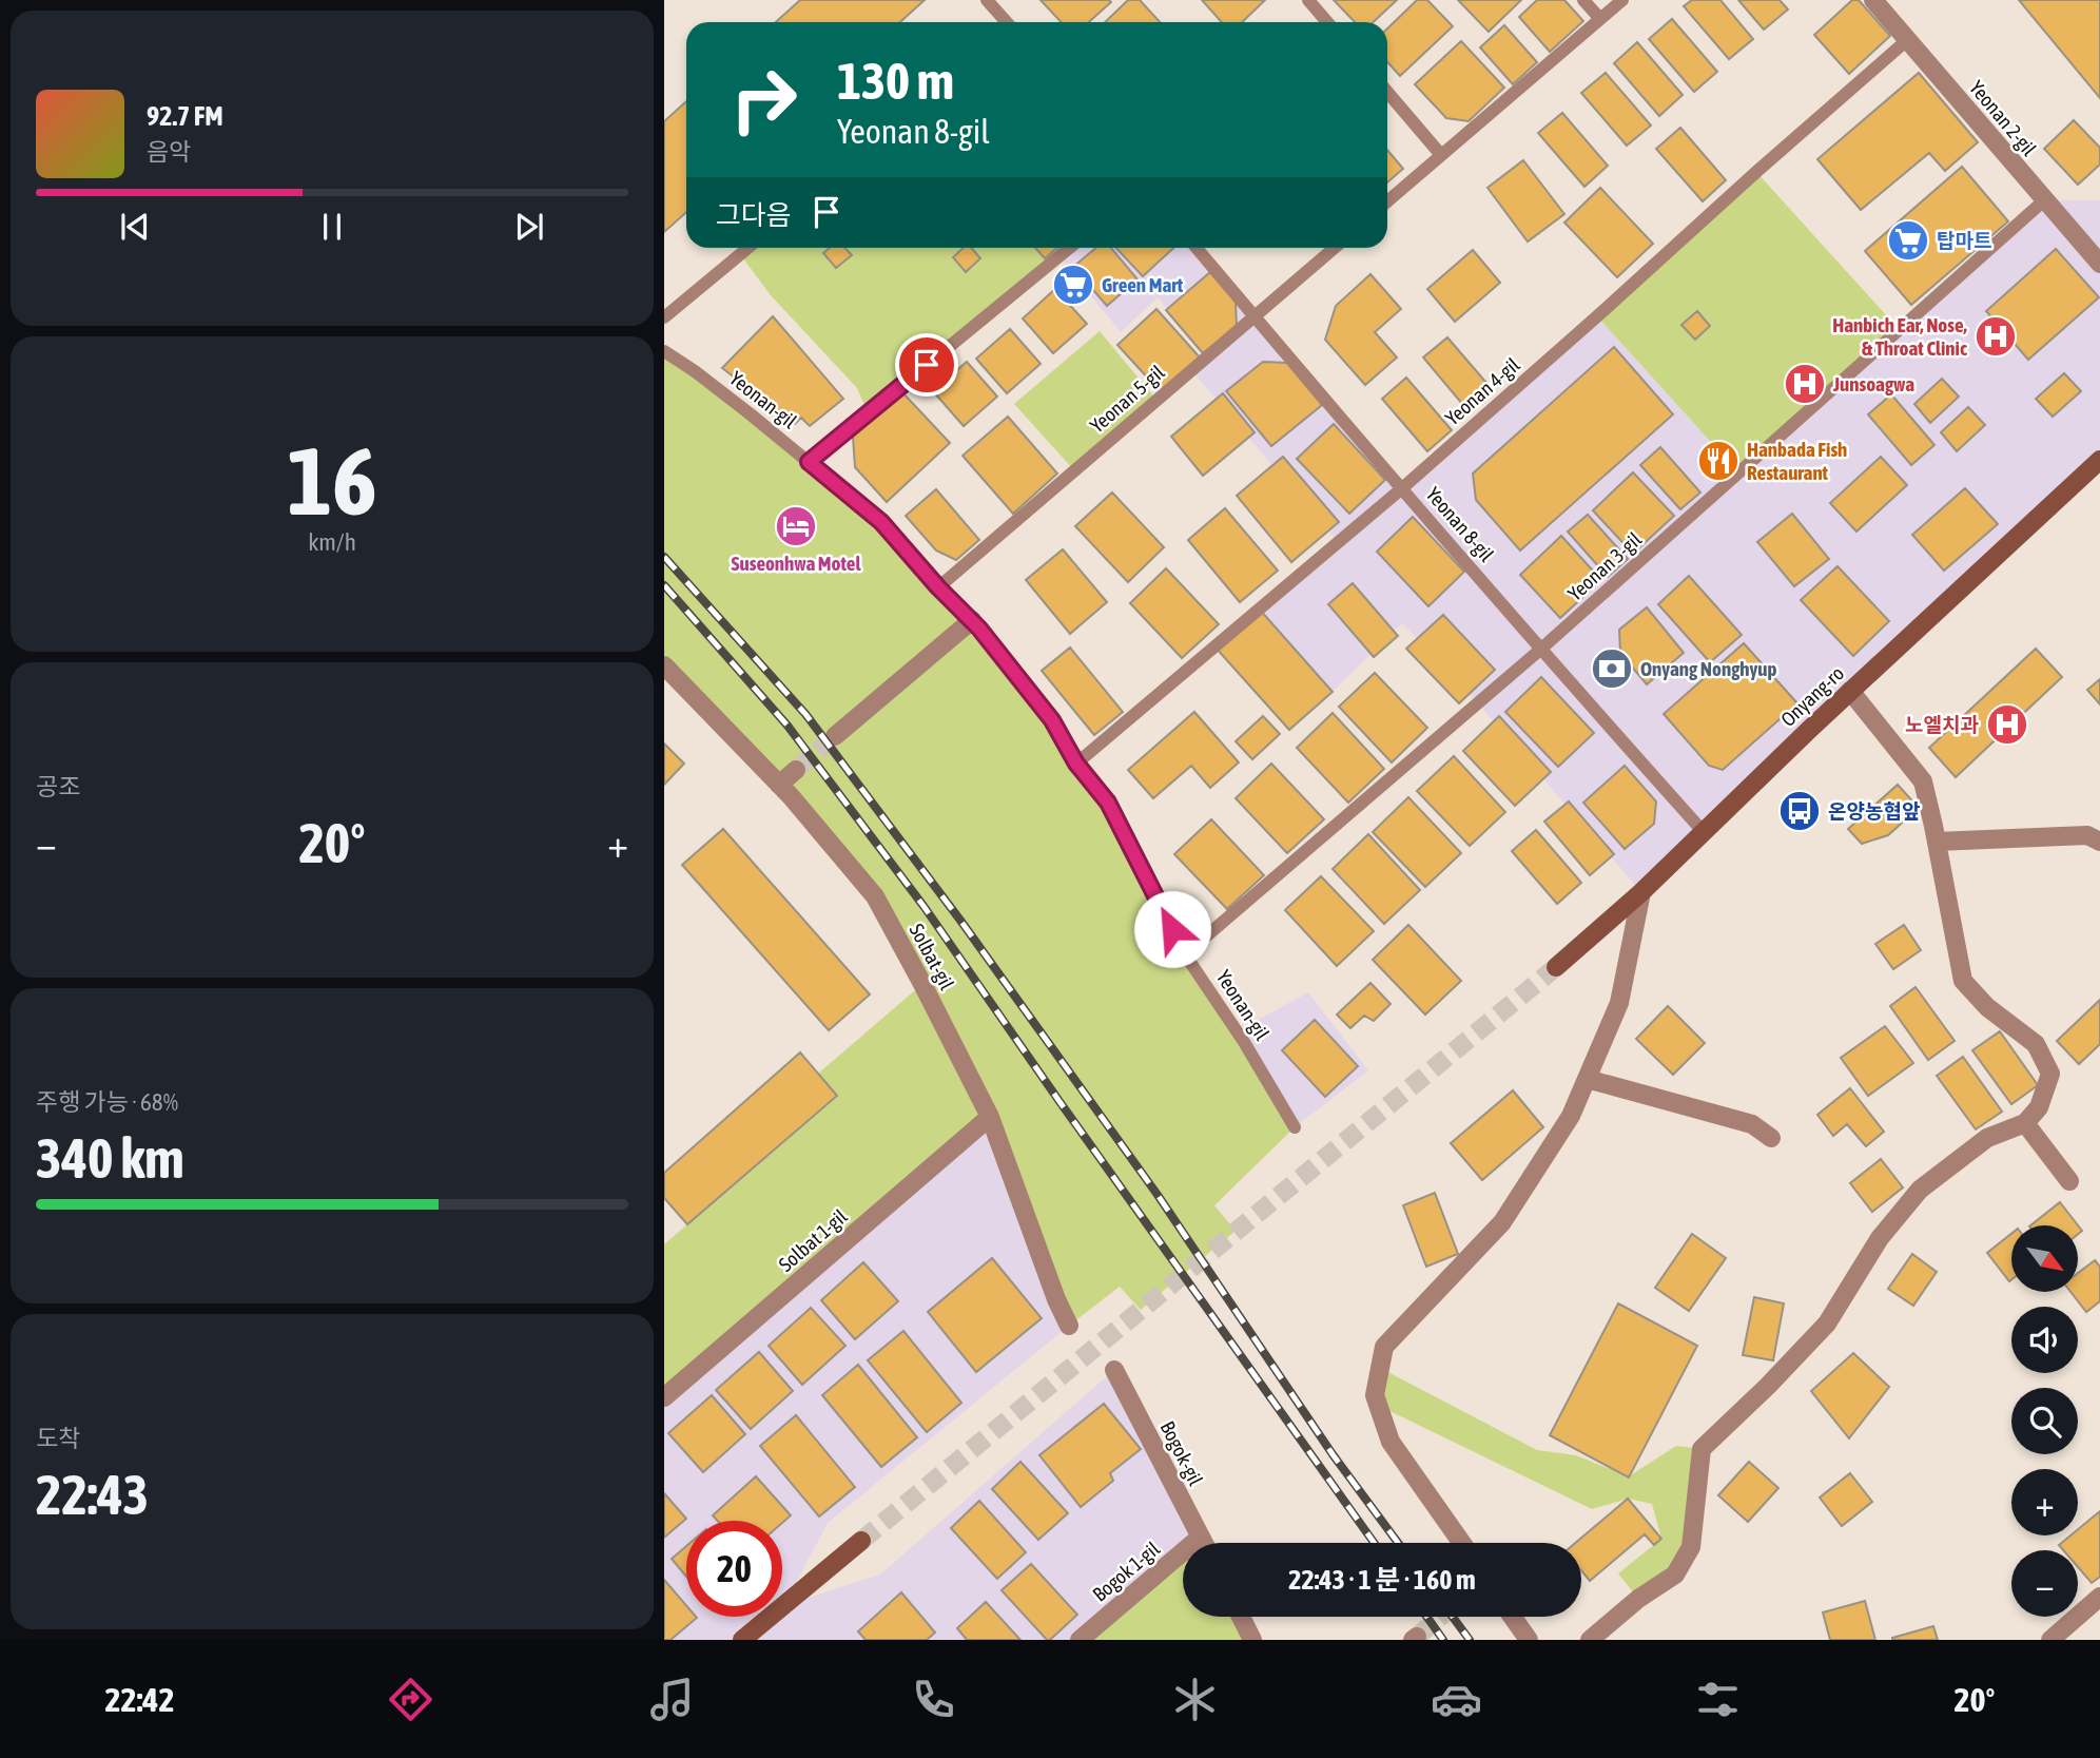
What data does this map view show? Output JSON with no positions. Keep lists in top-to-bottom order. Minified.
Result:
{"streets":{"main road":["Onyang-ro"],"street":["Yeonan 2-gil","Solbat-gil","Solbat 1-gil","Bogok-gil","Bogok 1-gil"],"lane":["Yeonan 4-gil","Yeonan 5-gil","Yeonan-gil","Yeonan 8-gil","Yeonan 3-gil"]},"crossings":[["Yeonan 2-gil","Yeonan 4-gil"],["Yeonan 2-gil","Yeonan 3-gil"],["Yeonan 4-gil","Yeonan-gil"],["Yeonan 4-gil","Yeonan 8-gil"],["Yeonan 5-gil","Yeonan-gil"],["Yeonan 5-gil","Yeonan 8-gil"],["Yeonan-gil","Yeonan 3-gil"],["Yeonan 8-gil","Yeonan 3-gil"],["Yeonan 8-gil","Onyang-ro"],["Solbat-gil","Solbat 1-gil"],["Bogok-gil","Bogok 1-gil"]],"places":{"supermarket":["탑마트","Green Mart"],"hospital":["Hanbich Ear, Nose, & Throat Clinic","Junsoagwa","노엘치과"],"restaurant":["Hanbada Fish Restaurant"],"hotel":["Suseonhwa Motel"],"bank":["Onyang Nonghyup"],"bus stop":["온양농협앞"]},"north":"bottom right","page":{"turn":["130 m","Yeonan 8-gil"],"song":["92.7 FM","음악"],"then":"그다음","tile":[["16","km/h"],"공조",["주행 가능 · 68%","340 km"],["도착","22:43"]],"heat":["−","20°","+"],"map_buttons":["+","−"],"limit":"20","trip":"22:43 · 1 분 · 160 m","tabs":["22:42","20°"]}}
